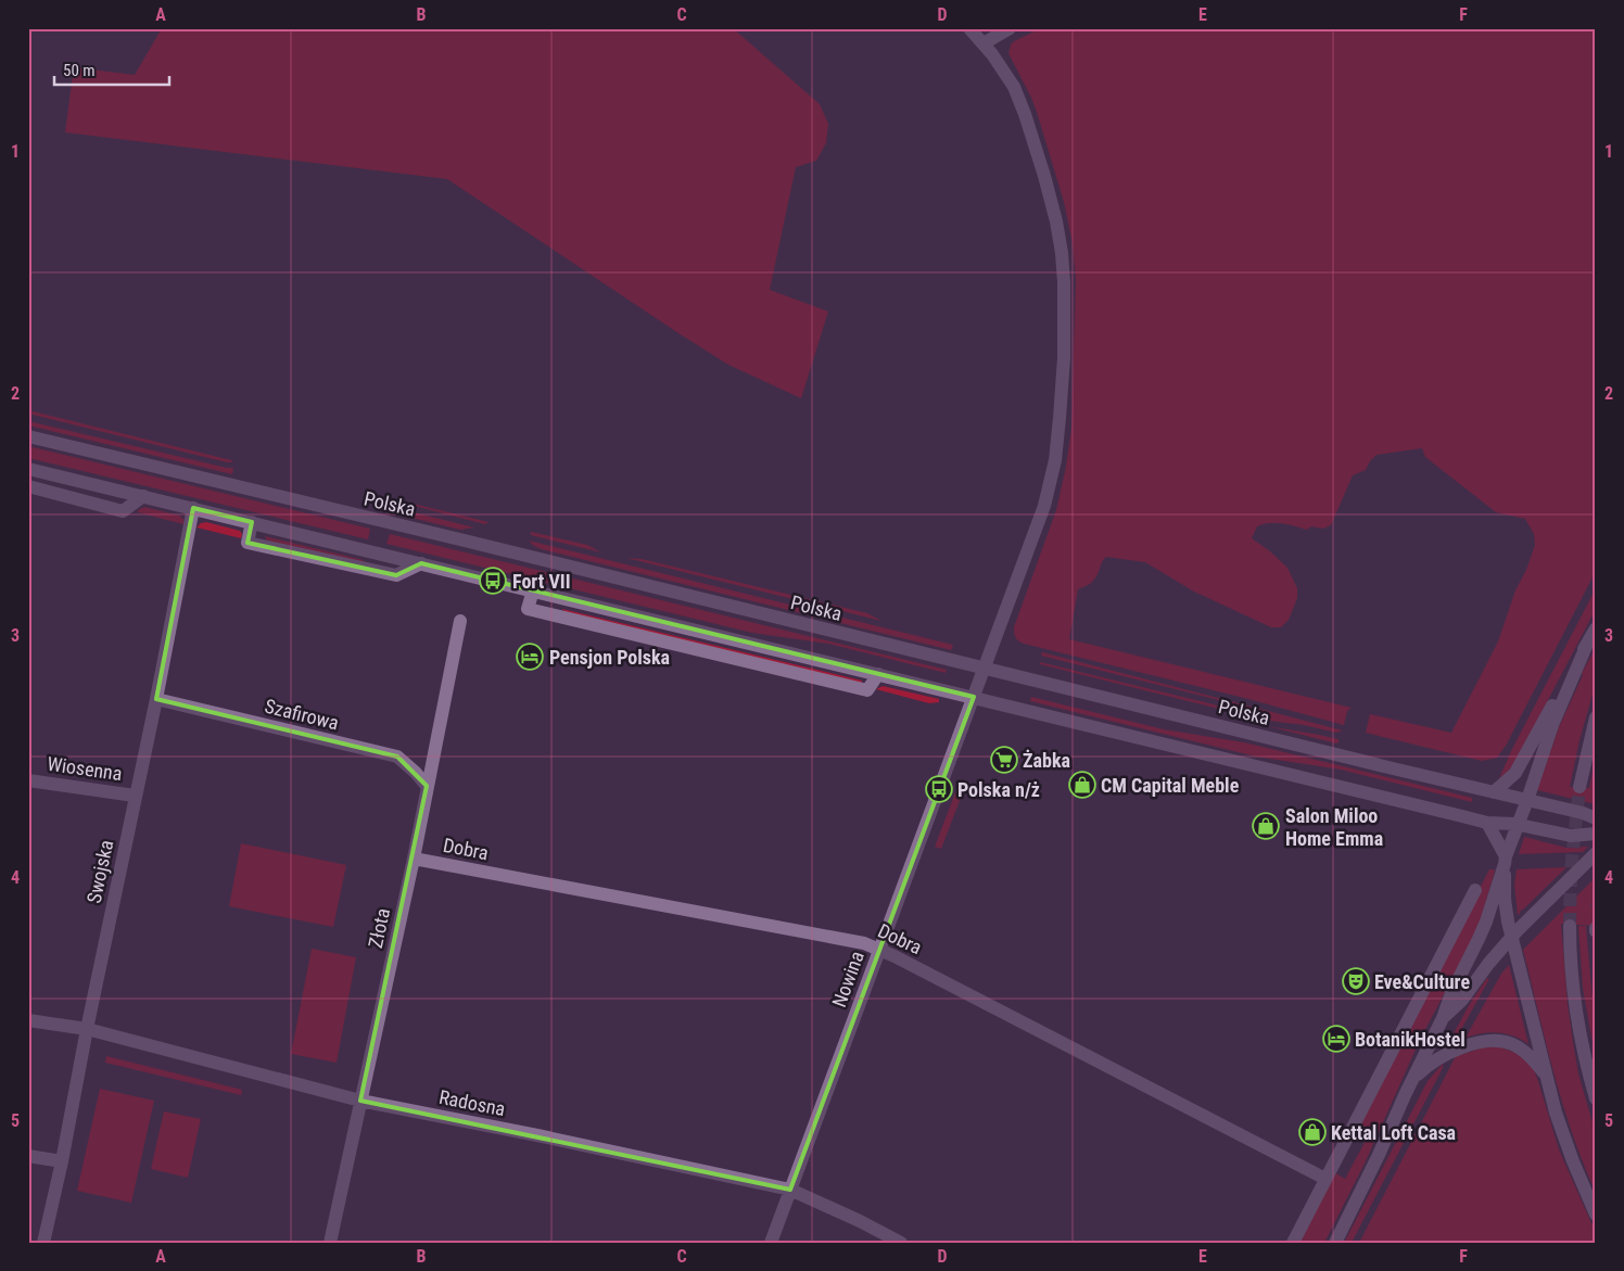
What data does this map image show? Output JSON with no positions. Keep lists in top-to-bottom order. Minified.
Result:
{"streets":{"street":["Polska","Szafirowa","Wiosenna","Dobra","Swojska","Złota","Nowina","Radosna"]},"crossings":[["Polska","Nowina"],["Szafirowa","Swojska"],["Szafirowa","Złota"],["Wiosenna","Swojska"],["Dobra","Złota"],["Dobra","Nowina"],["Swojska","Radosna"],["Złota","Radosna"],["Nowina","Radosna"]],"places":{"bus stop":["Fort VII","Polska n/ż"],"hotel":["Pensjon Polska","BotanikHostel"],"supermarket":["Żabka"],"shop":["CM Capital Meble","Salon Miloo Home Emma","Kettal Loft Casa"],"theatre":["Eve&Culture"]},"scale_bar":"50 m","grid":{"columns":["A","B","C","D","E","F"],"rows":["1","2","3","4","5"]}}
